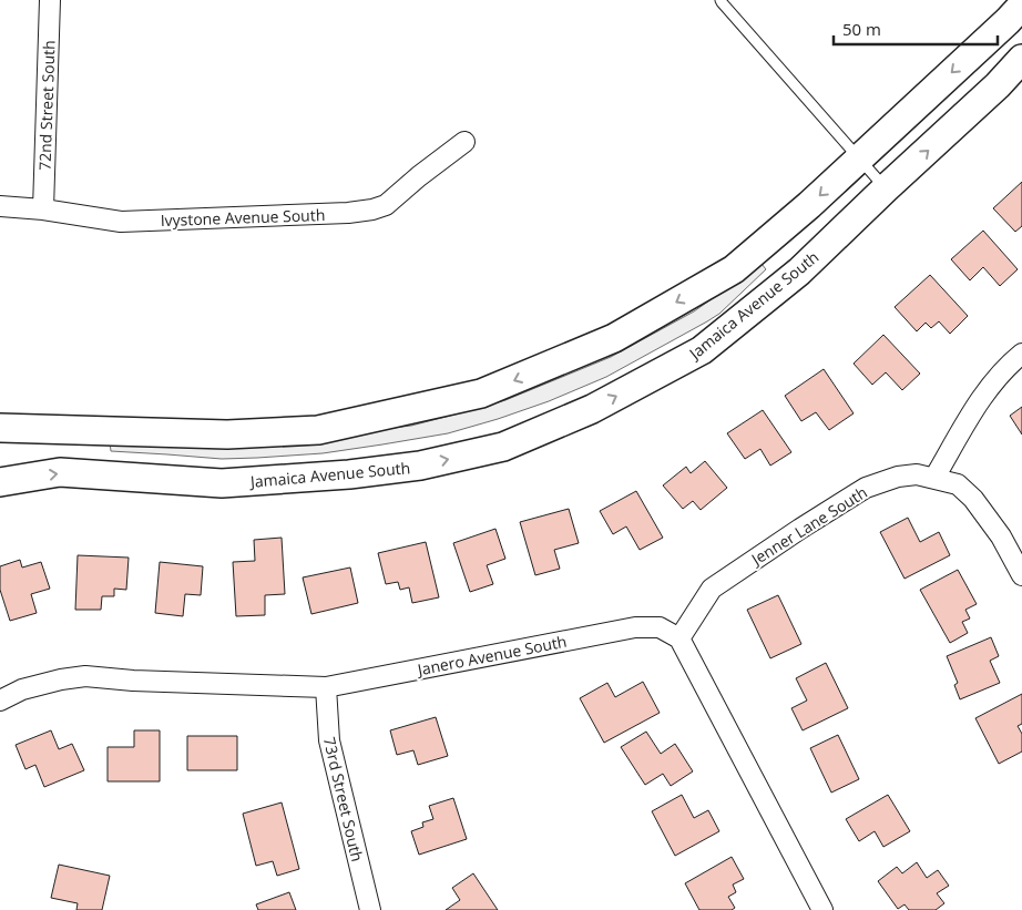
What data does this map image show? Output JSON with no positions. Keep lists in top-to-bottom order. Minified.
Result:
{"streets":{"street":["72nd Street South","Ivystone Avenue South","Jamaica Avenue South","Jenner Lane South","Janero Avenue South","73rd Street South"]},"crossings":[["72nd Street South","Ivystone Avenue South"],["Jenner Lane South","Janero Avenue South"],["Janero Avenue South","73rd Street South"]],"scale_bar":"50 m"}
